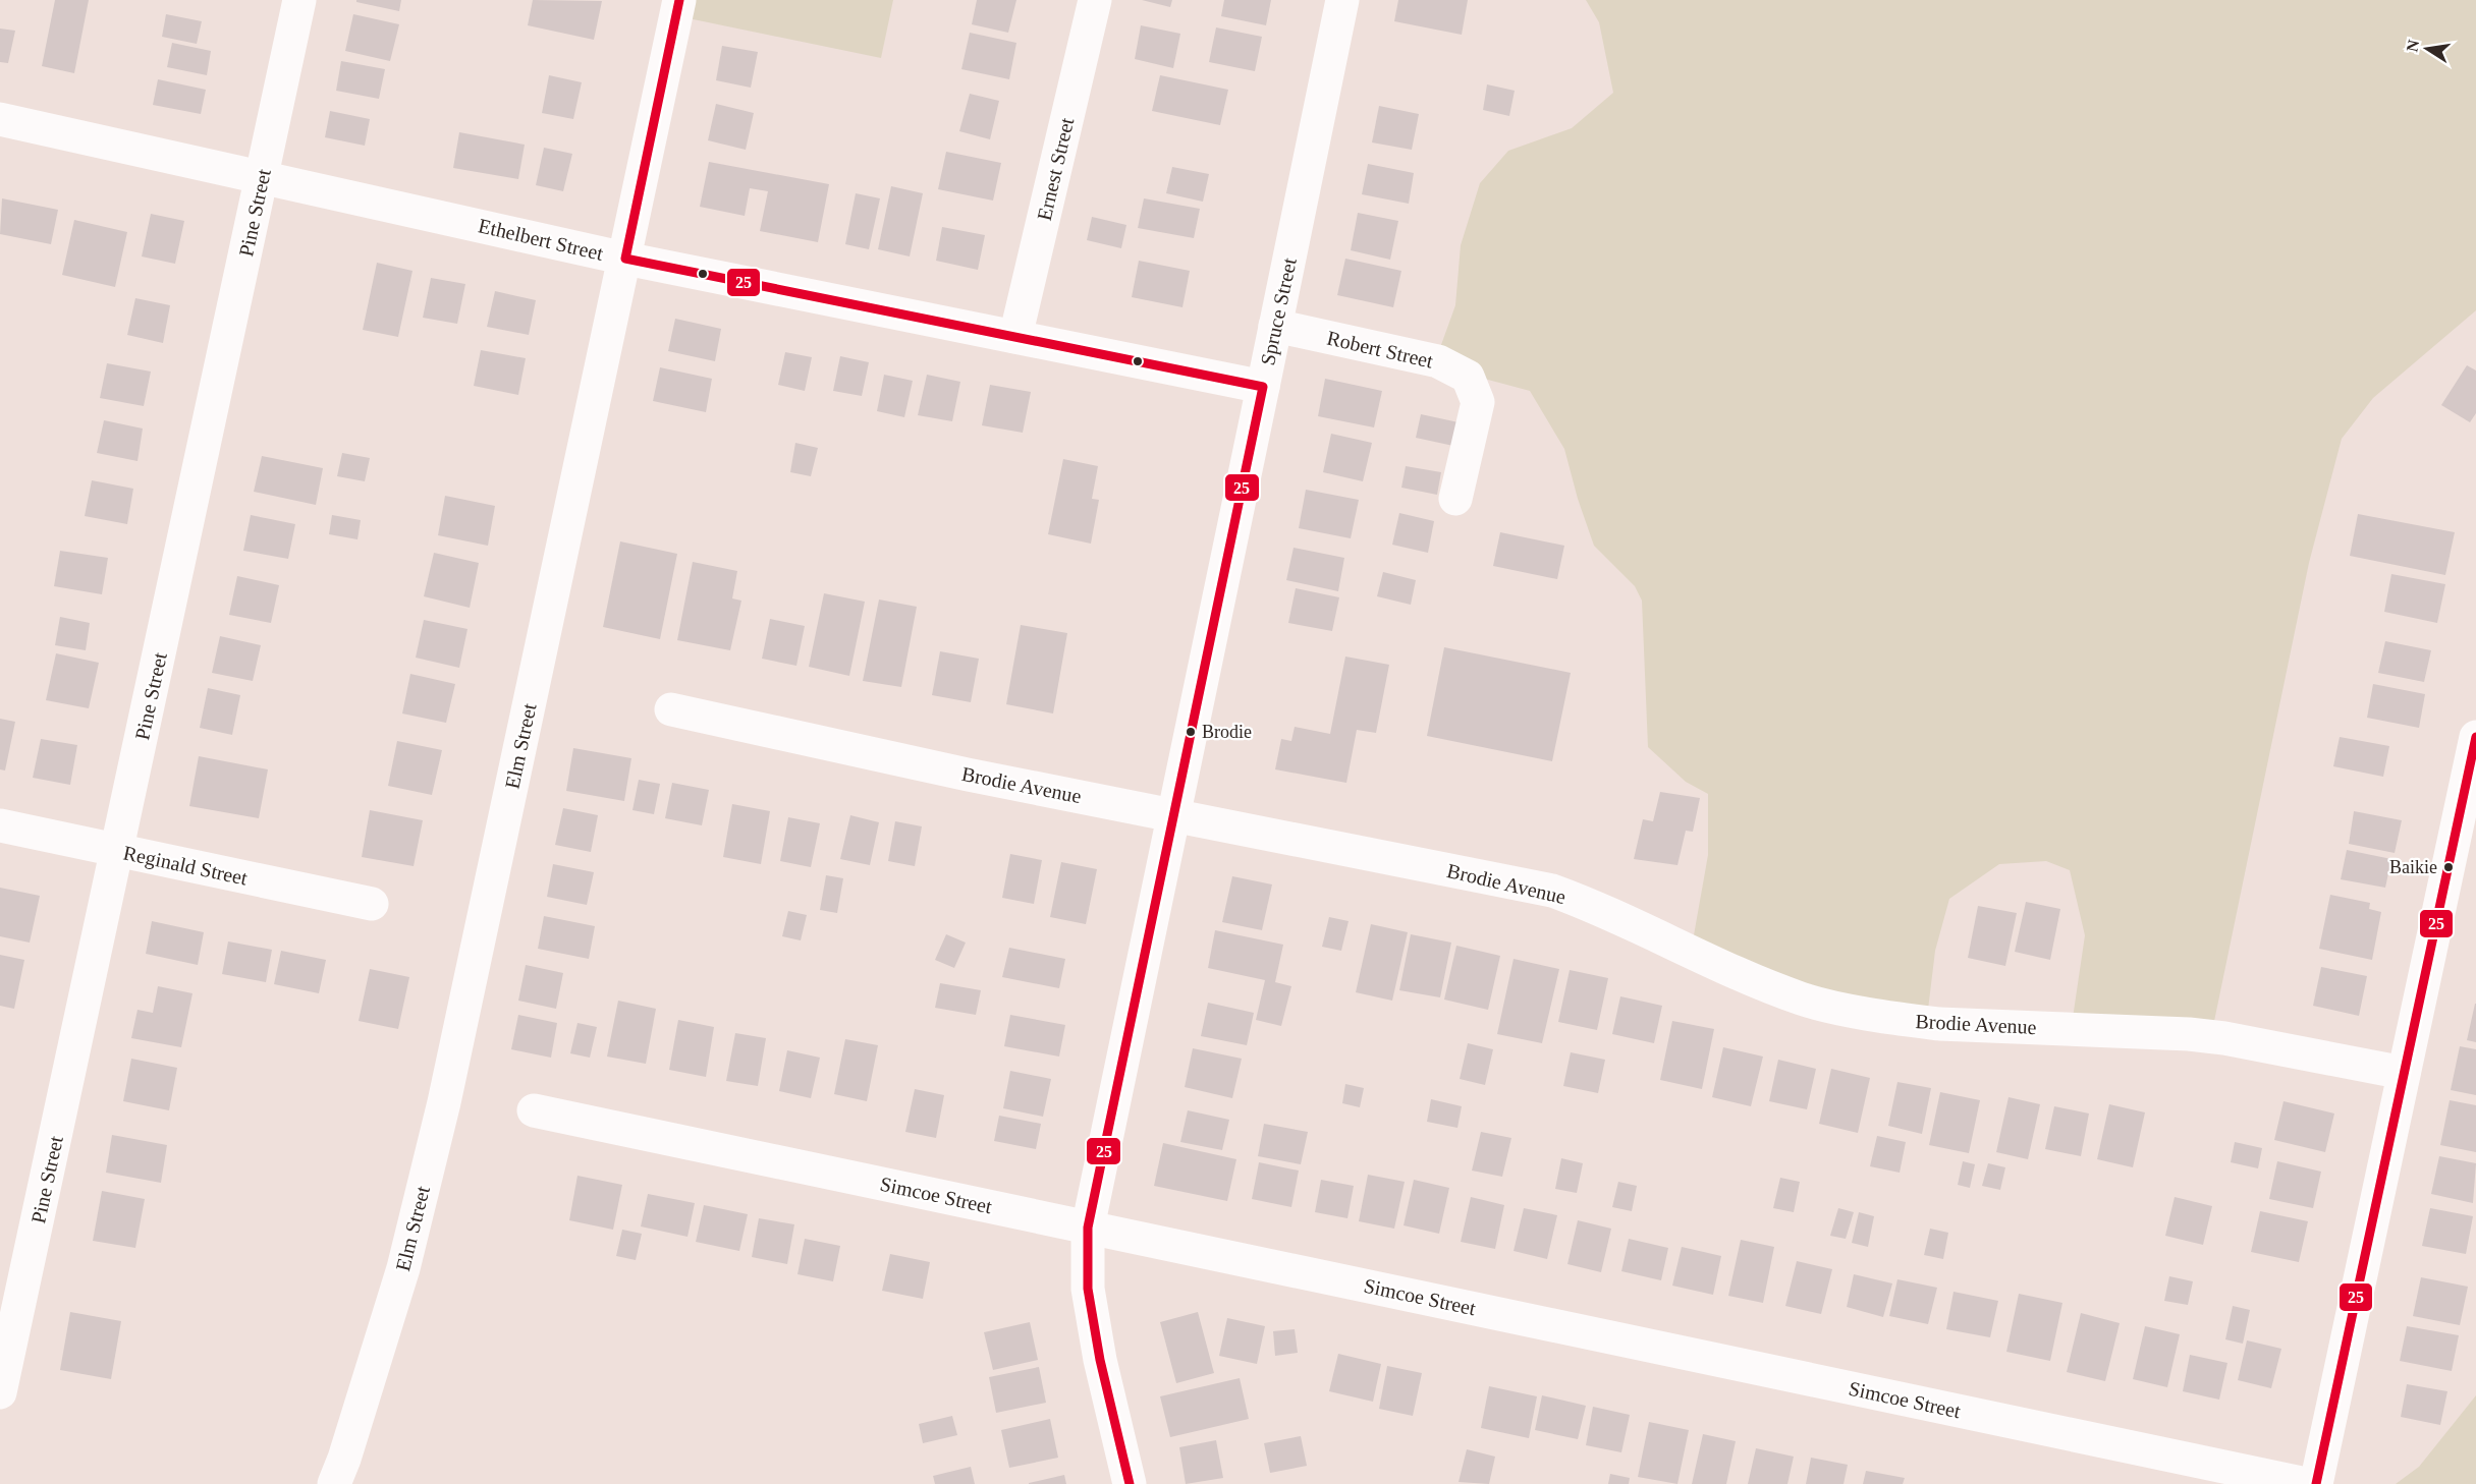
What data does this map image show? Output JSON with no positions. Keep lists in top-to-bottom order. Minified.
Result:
{"streets":{"street":["Ernest Street","Pine Street","Ethelbert Street","Spruce Street","Robert Street","Elm Street","Brodie Avenue","Reginald Street","Simcoe Street"]},"crossings":[["Ernest Street","Ethelbert Street"],["Pine Street","Ethelbert Street"],["Pine Street","Reginald Street"],["Ethelbert Street","Spruce Street"],["Ethelbert Street","Elm Street"],["Spruce Street","Robert Street"],["Spruce Street","Brodie Avenue"],["Spruce Street","Simcoe Street"]],"places":["Brodie","Baikie"],"lines":["transit line 25"],"north":"left"}
